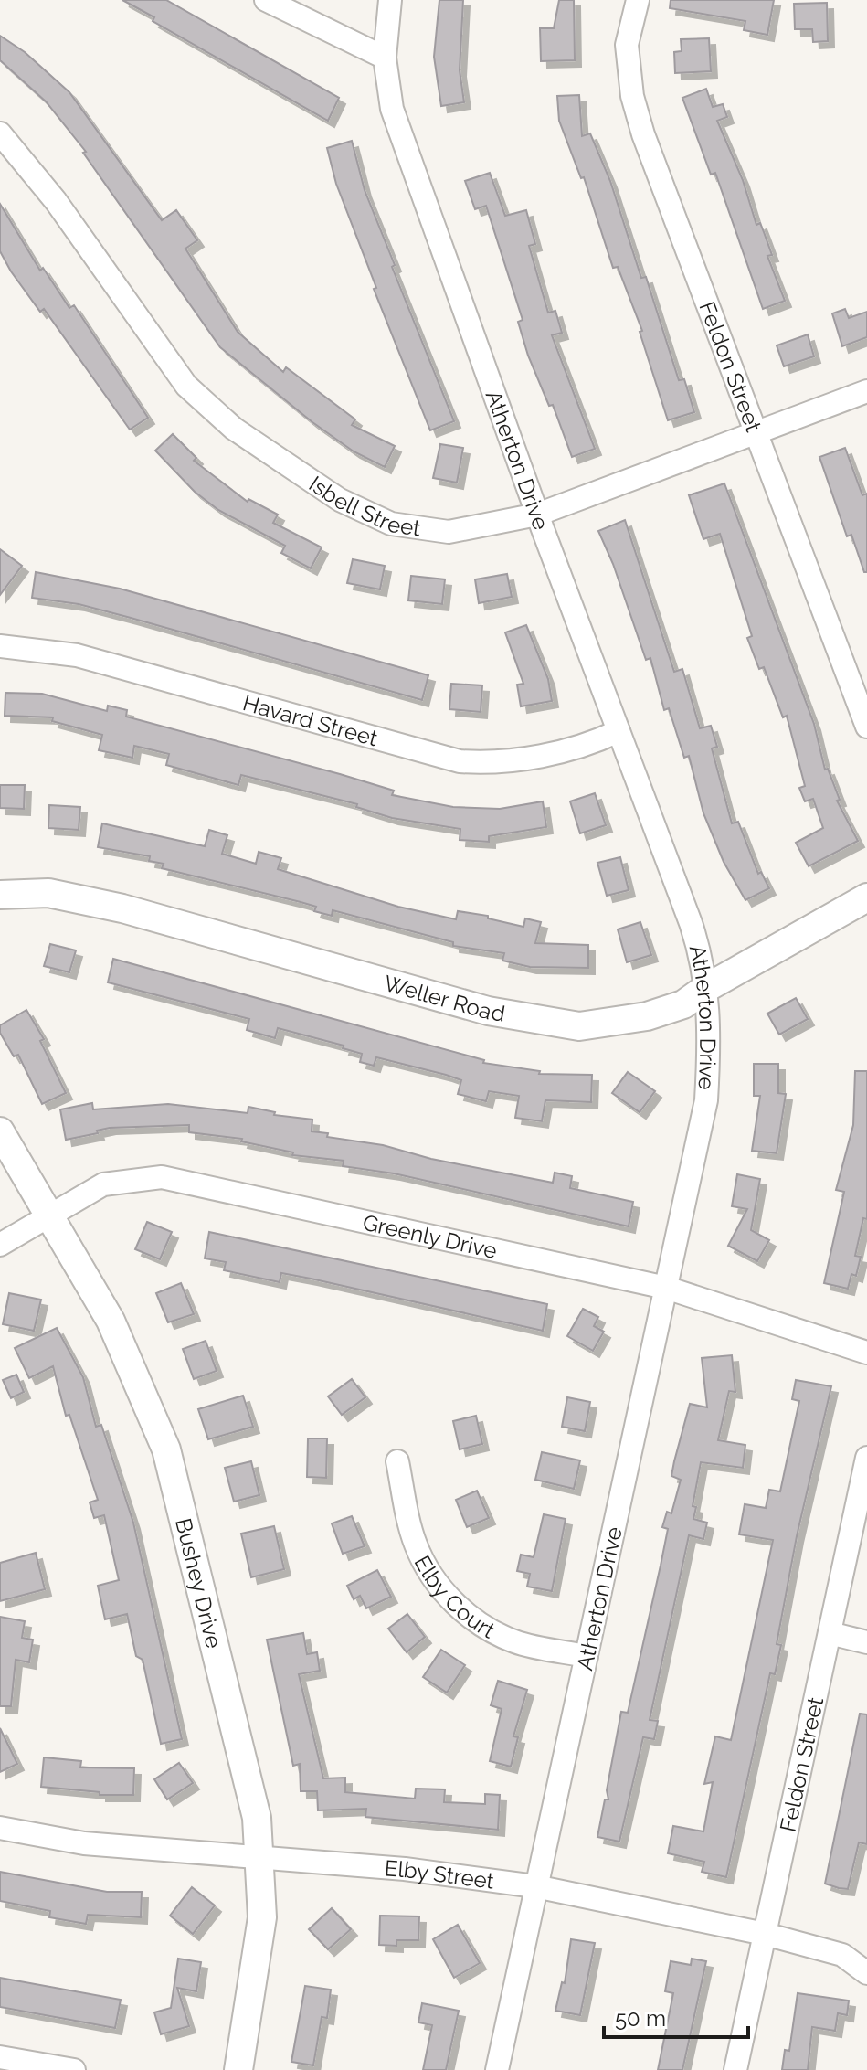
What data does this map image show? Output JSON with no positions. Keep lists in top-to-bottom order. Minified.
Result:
{"streets":{"street":["Feldon Street","Atherton Drive","Isbell Street","Havard Street","Weller Road","Greenly Drive","Bushey Drive","Elby Court","Elby Street"]},"crossings":[["Feldon Street","Isbell Street"],["Feldon Street","Elby Street"],["Atherton Drive","Isbell Street"],["Atherton Drive","Havard Street"],["Atherton Drive","Weller Road"],["Atherton Drive","Greenly Drive"],["Atherton Drive","Elby Court"],["Atherton Drive","Elby Street"],["Greenly Drive","Bushey Drive"],["Bushey Drive","Elby Street"]],"scale_bar":"50 m"}
